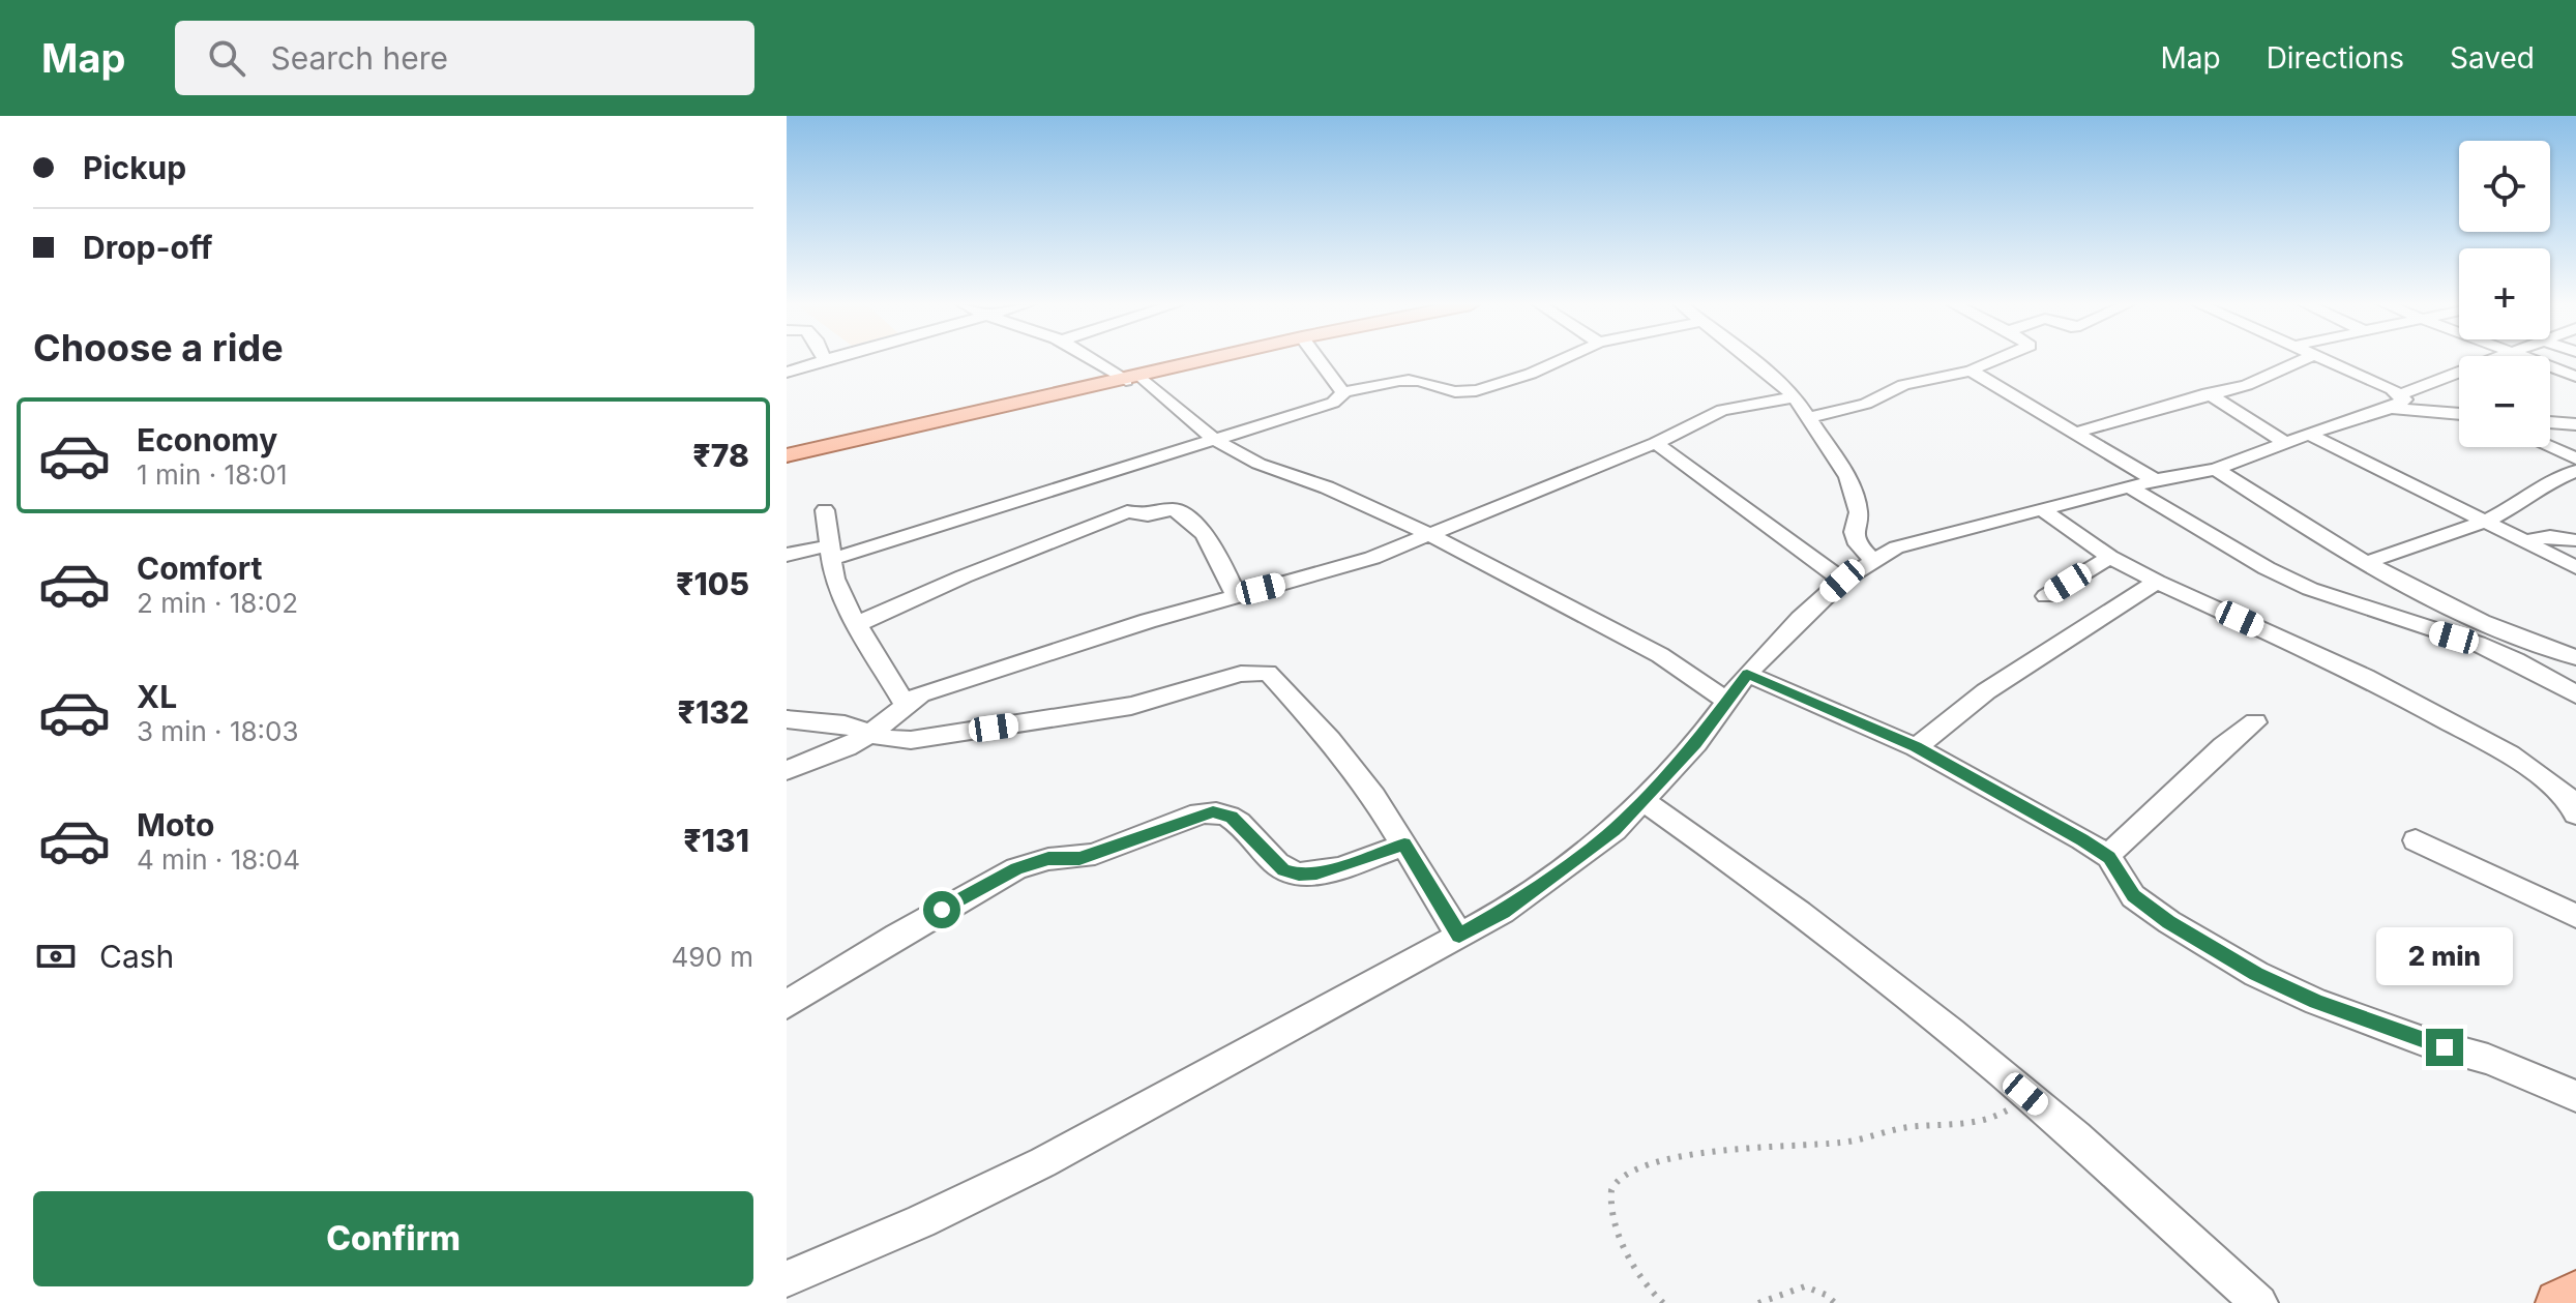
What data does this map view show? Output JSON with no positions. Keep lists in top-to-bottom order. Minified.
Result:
{"page":{"header":"Map","search":"Search here","nav":["Map","Directions","Saved"],"banner":["Pickup","Drop-off"],"map_buttons":["+","−"],"heading":"Choose a ride","list":[{"name":"Economy","note":"1 min · 18:01","value":"₹78"},{"name":"Comfort","note":"2 min · 18:02","value":"₹105"},{"name":"XL","note":"3 min · 18:03","value":"₹132"},{"name":"Moto","note":"4 min · 18:04","value":"₹131"}],"pay":["Cash","490 m"],"bubble":"2 min","buttons":"Confirm"}}
